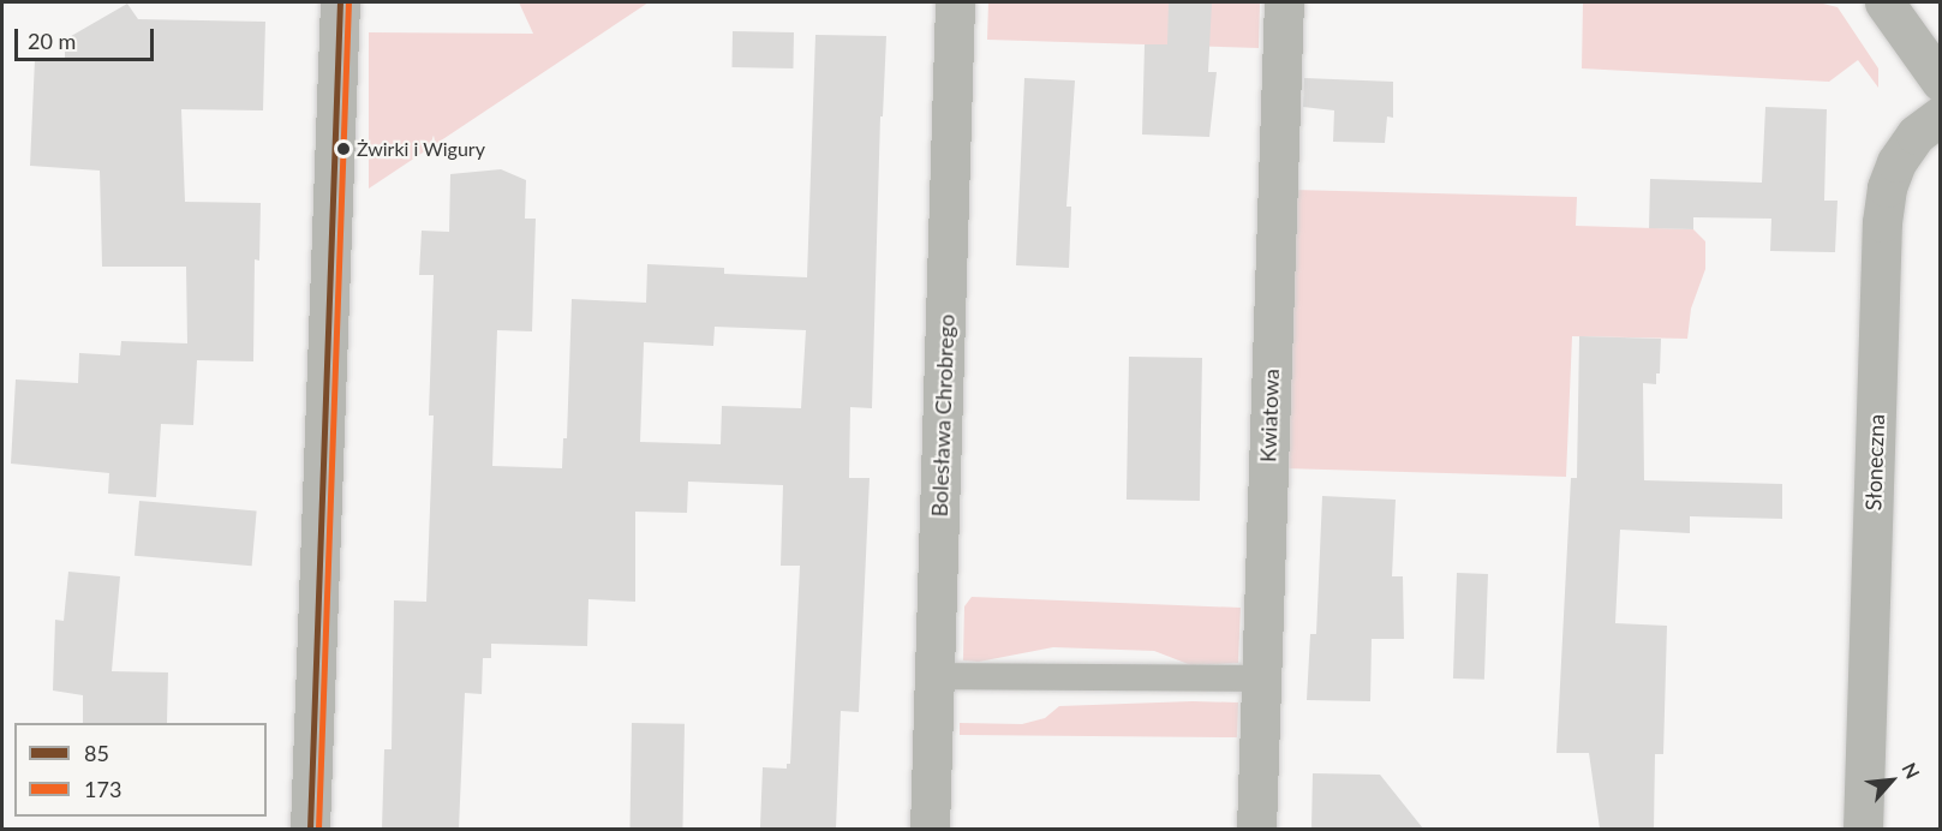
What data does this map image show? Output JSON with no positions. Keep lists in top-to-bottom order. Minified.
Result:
{"streets":{"street":["Bolesława Chrobrego","Kwiatowa","Słoneczna"]},"places":["Żwirki i Wigury"],"lines":["transit line 85","transit line 173"],"legend":["85","173"],"scale_bar":"20 m","north":"top right"}
